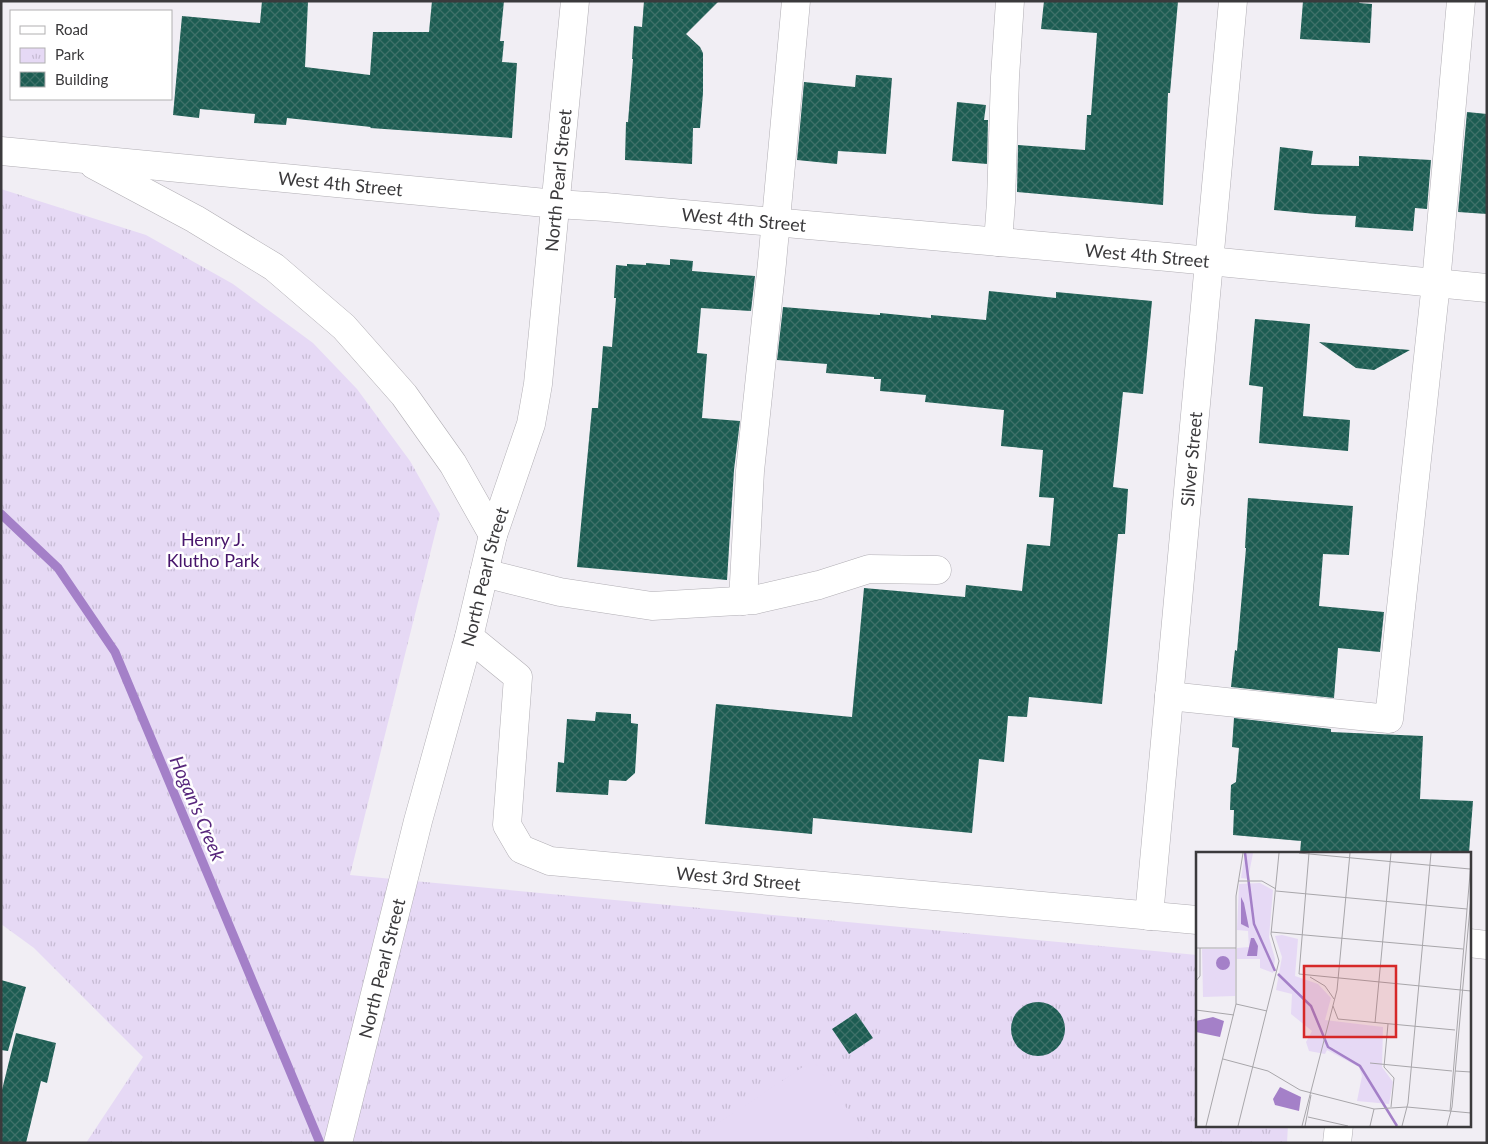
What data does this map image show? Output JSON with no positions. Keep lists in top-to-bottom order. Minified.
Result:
{"streets":{"street":["North Pearl Street","West 4th Street","Silver Street","West 3rd Street"]},"crossings":[["North Pearl Street","West 4th Street"],["North Pearl Street","West 3rd Street"],["West 4th Street","Silver Street"],["Silver Street","West 3rd Street"]],"water":["Hogan's Creek"],"parks":["Henry J. Klutho Park"],"legend":["Road","Park","Building"]}
